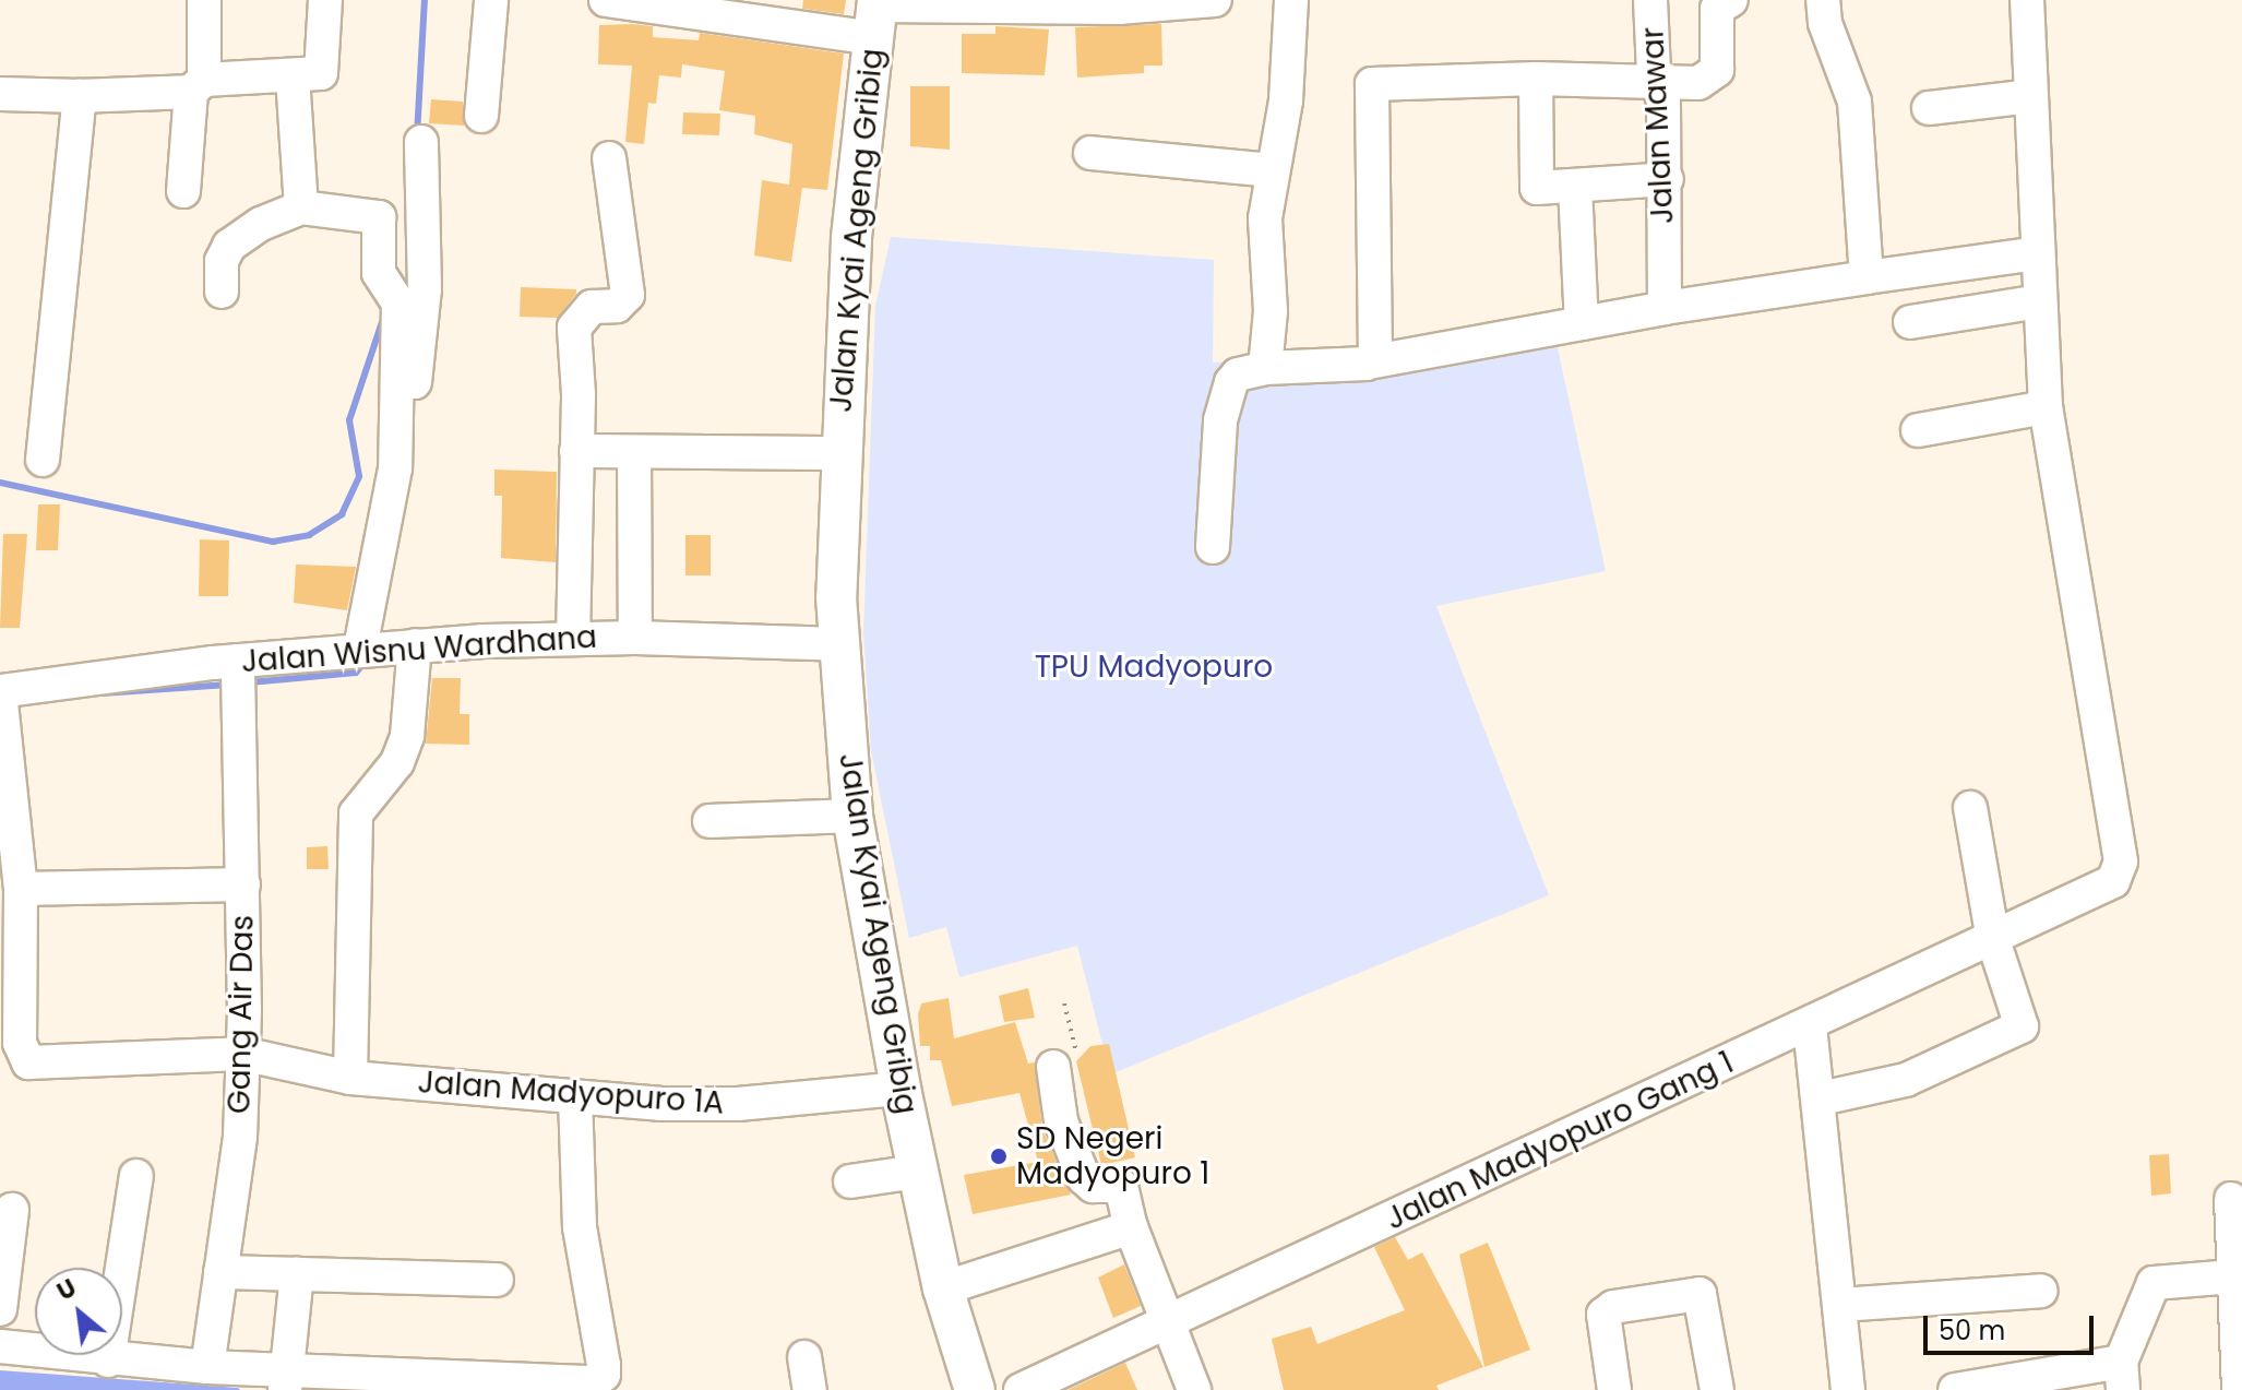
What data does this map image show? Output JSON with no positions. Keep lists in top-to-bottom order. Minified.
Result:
{"streets":{"main road":["Jalan Kyai Ageng Gribig"],"street":["Jalan Mawar","Jalan Wisnu Wardhana","Gang Air Das","Jalan Madyopuro 1A","Jalan Madyopuro Gang 1"]},"crossings":[["Jalan Kyai Ageng Gribig","Jalan Wisnu Wardhana"],["Jalan Kyai Ageng Gribig","Jalan Madyopuro 1A"],["Jalan Wisnu Wardhana","Gang Air Das"],["Gang Air Das","Jalan Madyopuro 1A"]],"parks":["TPU Madyopuro"],"places":["SD Negeri Madyopuro 1"],"scale_bar":"50 m","north":"top left"}
